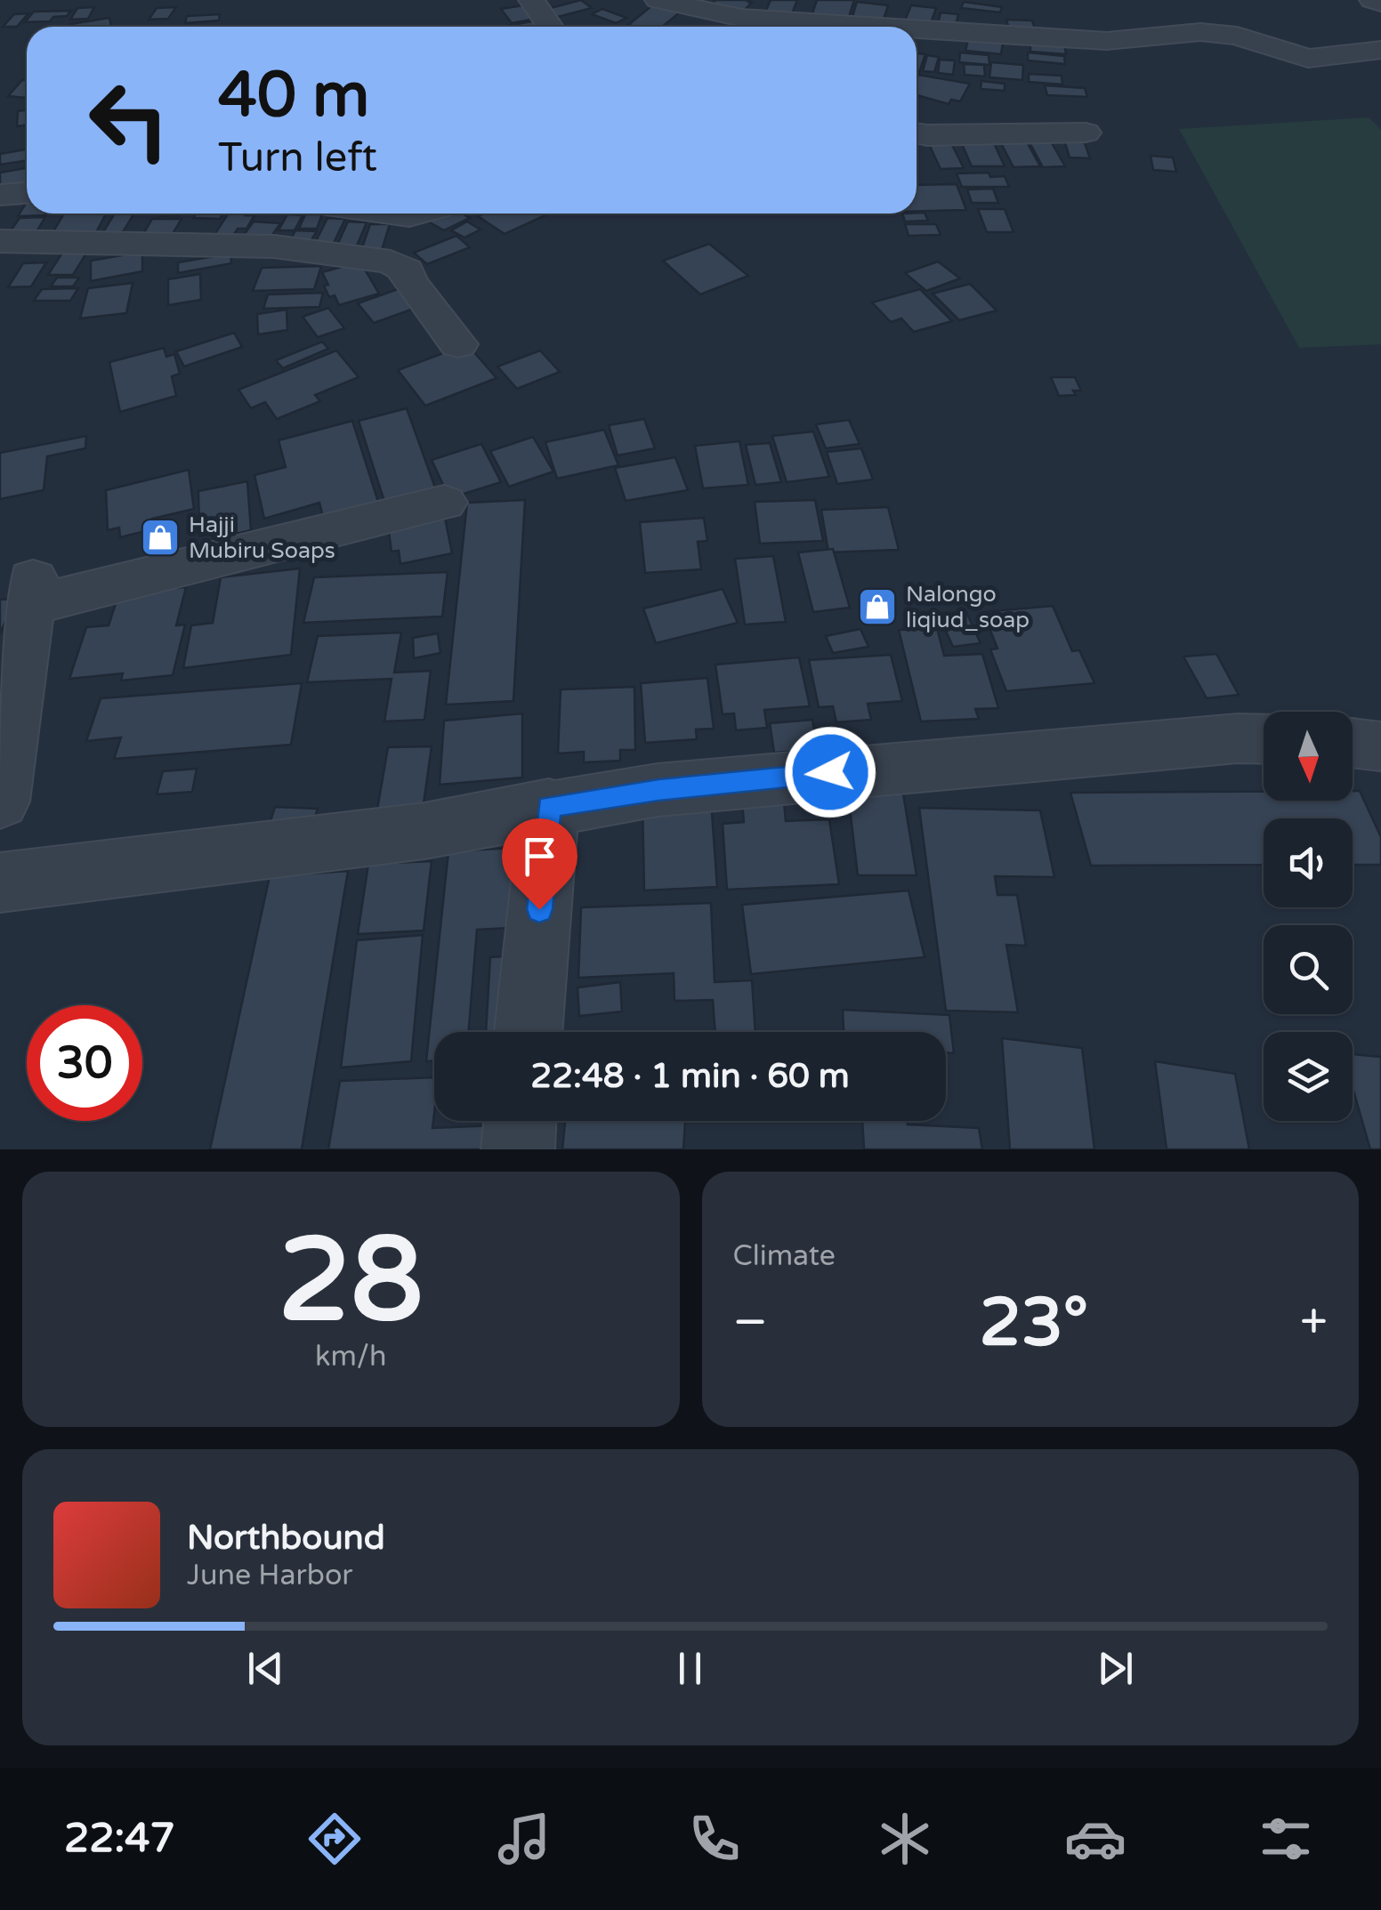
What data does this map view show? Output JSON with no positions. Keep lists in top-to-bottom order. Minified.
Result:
{"places":{"shop":["Hajji Mubiru Soaps","Nalongo liqiud_soap"]},"north":"bottom","page":{"turn":["40 m","Turn left"],"limit":"30","trip":"22:48 · 1 min · 60 m","tile":[["28","km/h"],"Climate"],"heat":["−","23°","+"],"song":["Northbound","June Harbor"],"tabs":"22:47"}}
